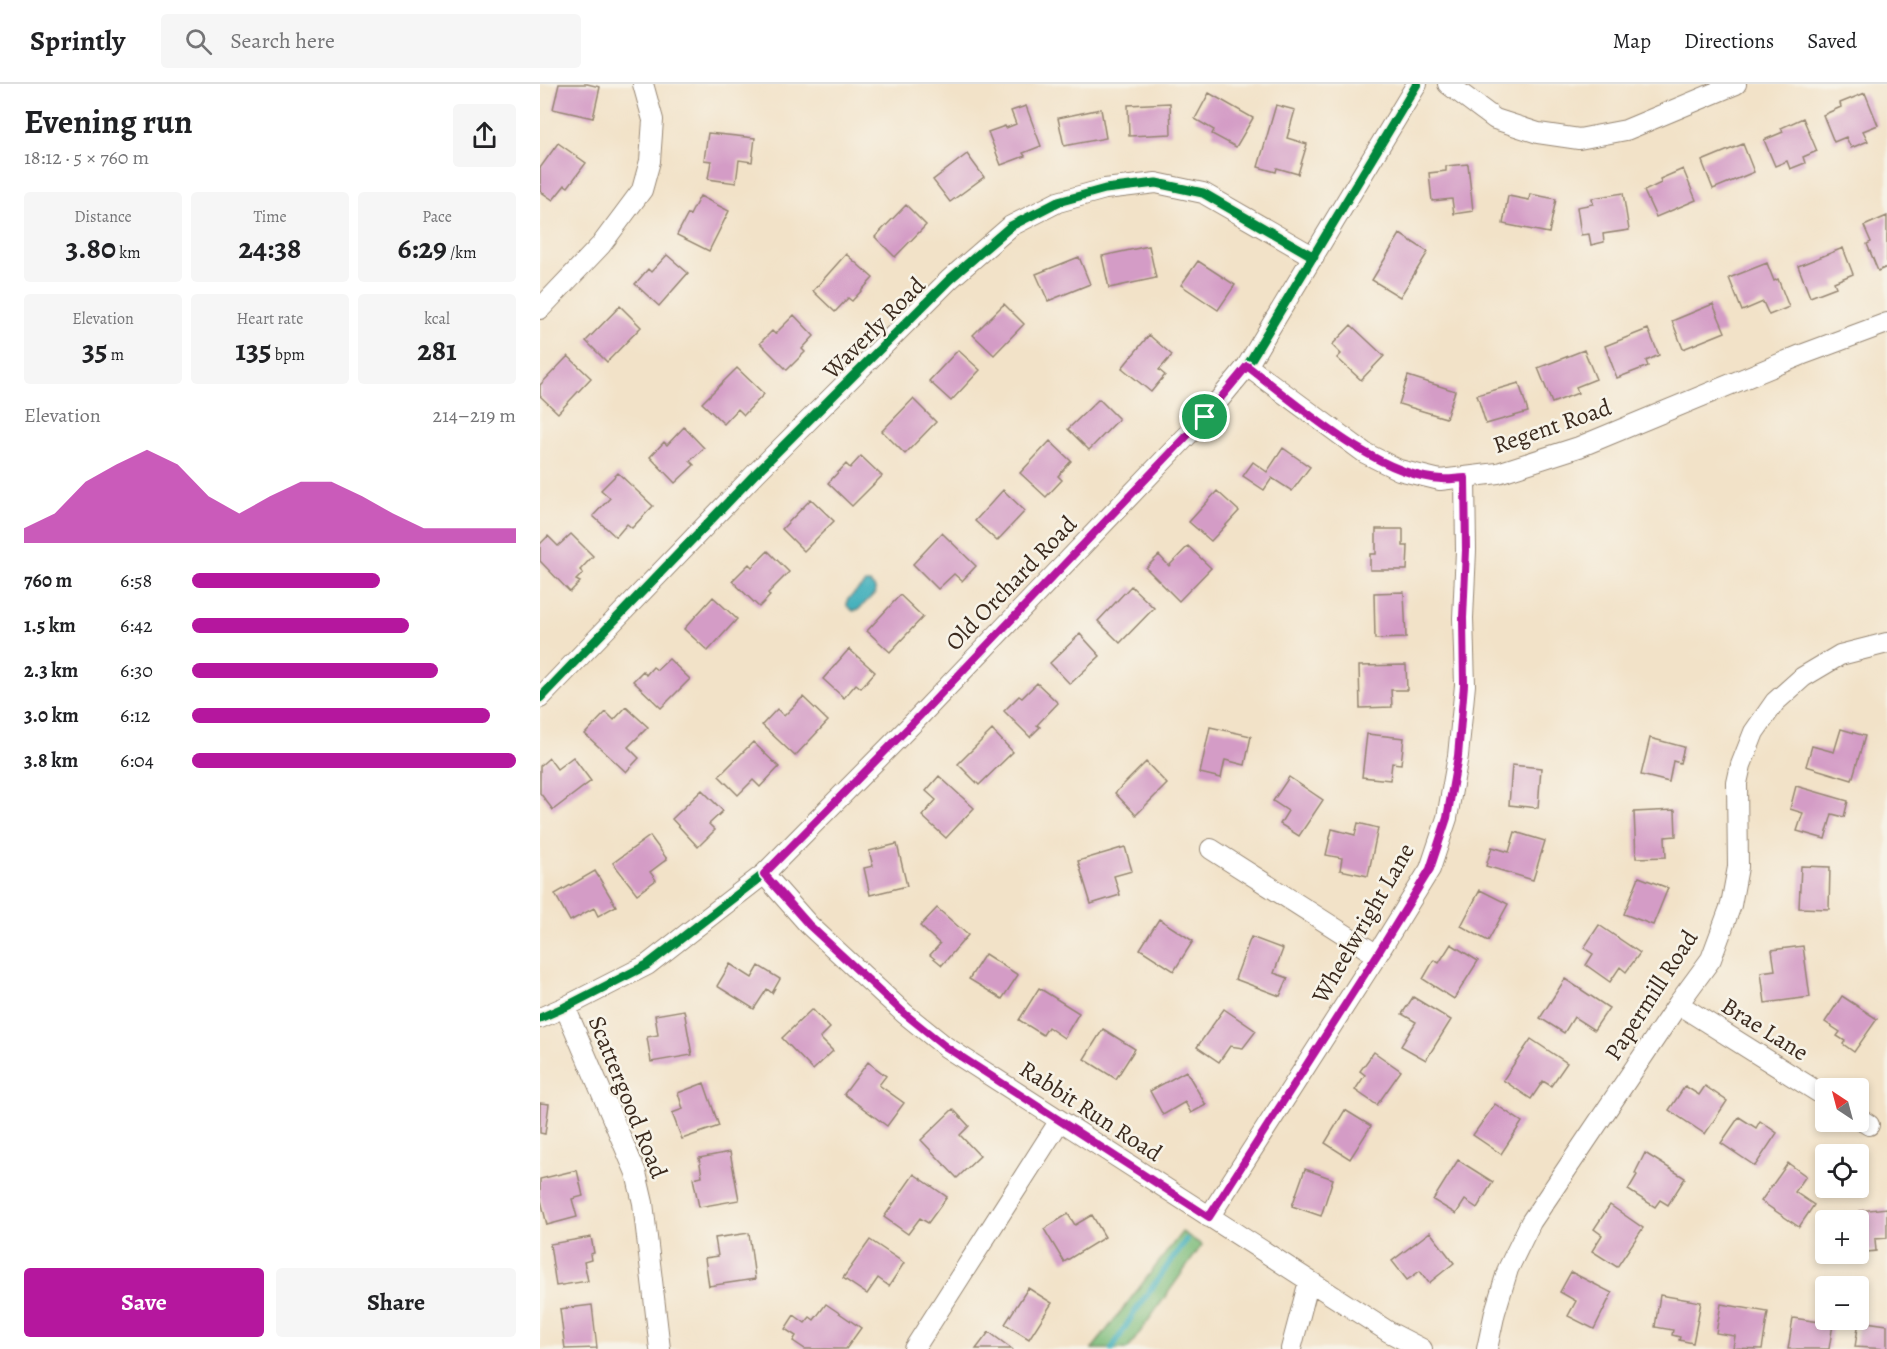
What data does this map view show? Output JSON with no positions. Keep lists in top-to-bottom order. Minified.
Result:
{"streets":{"street":["Waverly Road","Regent Road","Old Orchard Road","Wheelwright Lane","Papermill Road","Brae Lane","Scattergood Road","Rabbit Run Road"]},"crossings":[["Waverly Road","Old Orchard Road"],["Regent Road","Old Orchard Road"],["Regent Road","Wheelwright Lane"],["Old Orchard Road","Scattergood Road"],["Old Orchard Road","Rabbit Run Road"],["Wheelwright Lane","Rabbit Run Road"],["Papermill Road","Brae Lane"]],"north":"top left","page":{"header":"Sprintly","search":"Search here","nav":["Map","Directions","Saved"],"heading":["Evening run","18:12 · 5 × 760 m"],"stats":[["Distance","3.80 km"],["Time","24:38"],["Pace","6:29 /km"],["Elevation","35 m"],["Heart rate","135 bpm"],["kcal","281"]],"chart":["Elevation","214–219 m"],"list":[{"name":"760 m","note":"6:58"},{"name":"1.5 km","note":"6:42"},{"name":"2.3 km","note":"6:30"},{"name":"3.0 km","note":"6:12"},{"name":"3.8 km","note":"6:04"}],"map_buttons":["+","−"],"buttons":["Save","Share"]}}
